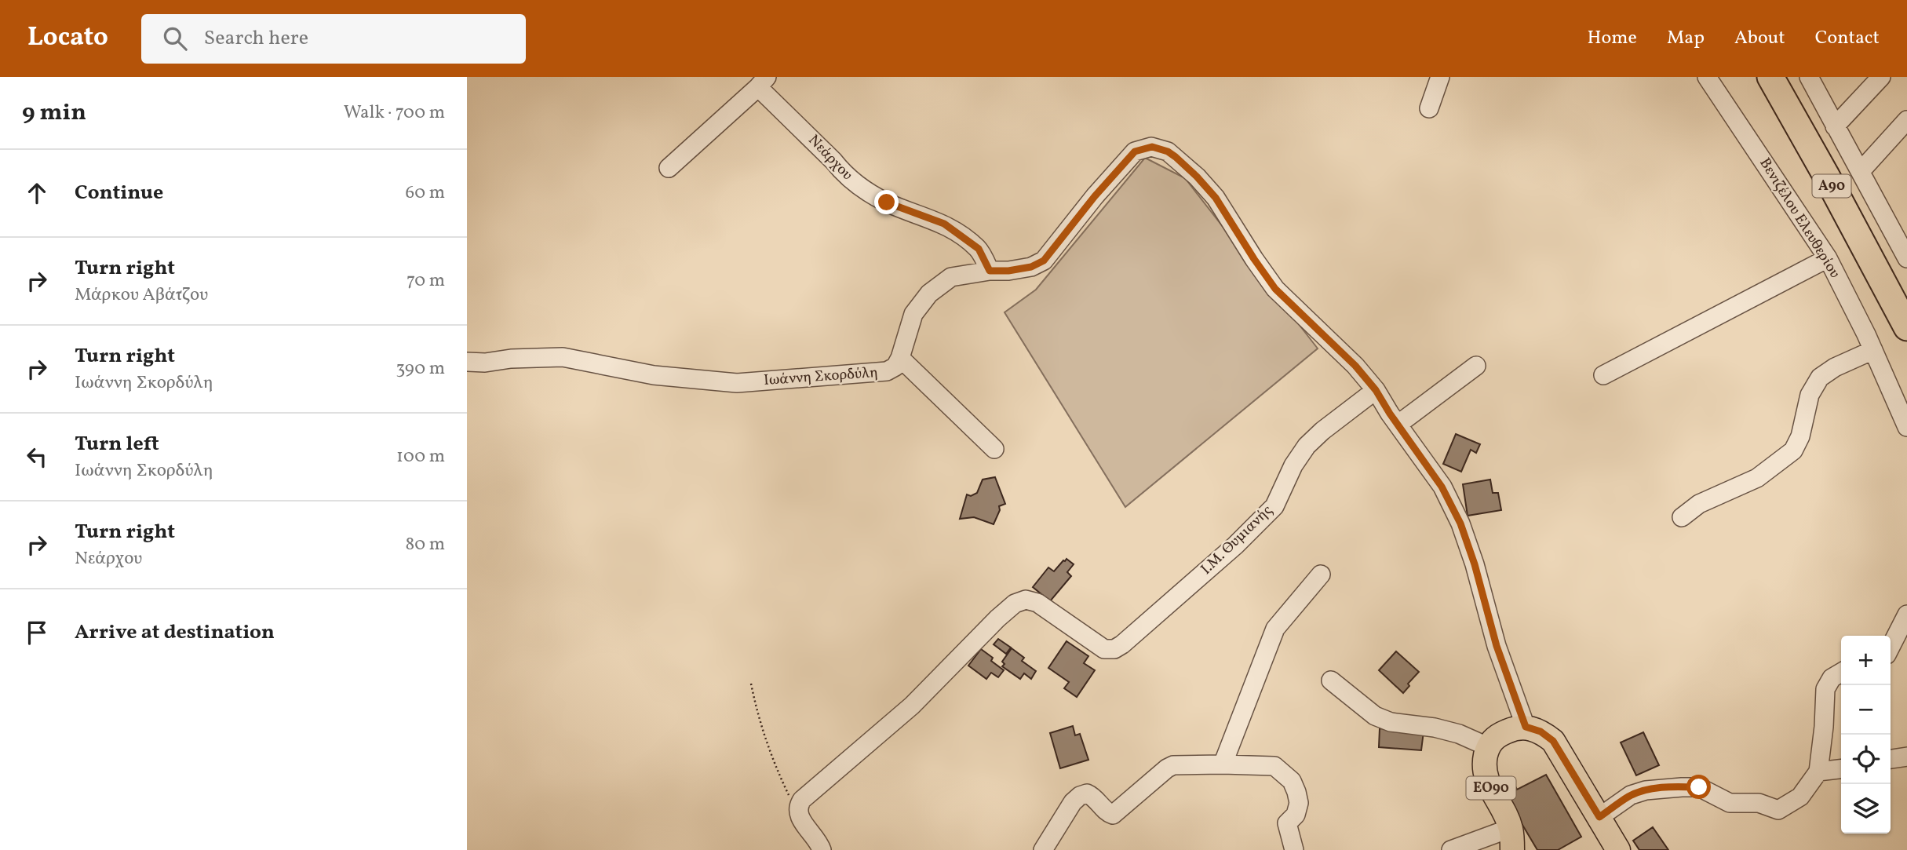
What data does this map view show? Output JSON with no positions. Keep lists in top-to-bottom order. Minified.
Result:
{"streets":{"highway":["Α90"],"main road":["ΕΟ90"],"street":["Νεάρχου","Βενιζέλου Ελευθερίου","Ιωάννη Σκορδύλη","Ι.Μ. Θυμιανής"]},"page":{"header":"Locato","search":"Search here","nav":["Home","Map","About","Contact"],"heading":["9 min","Walk · 700 m"],"list":[["Continue","60 m"],["Turn right","Μάρκου Αβάτζου","70 m"],["Turn right","Ιωάννη Σκορδύλη","390 m"],["Turn left","Ιωάννη Σκορδύλη","100 m"],["Turn right","Νεάρχου","80 m"],"Arrive at destination"],"map_buttons":["+","−"]}}
